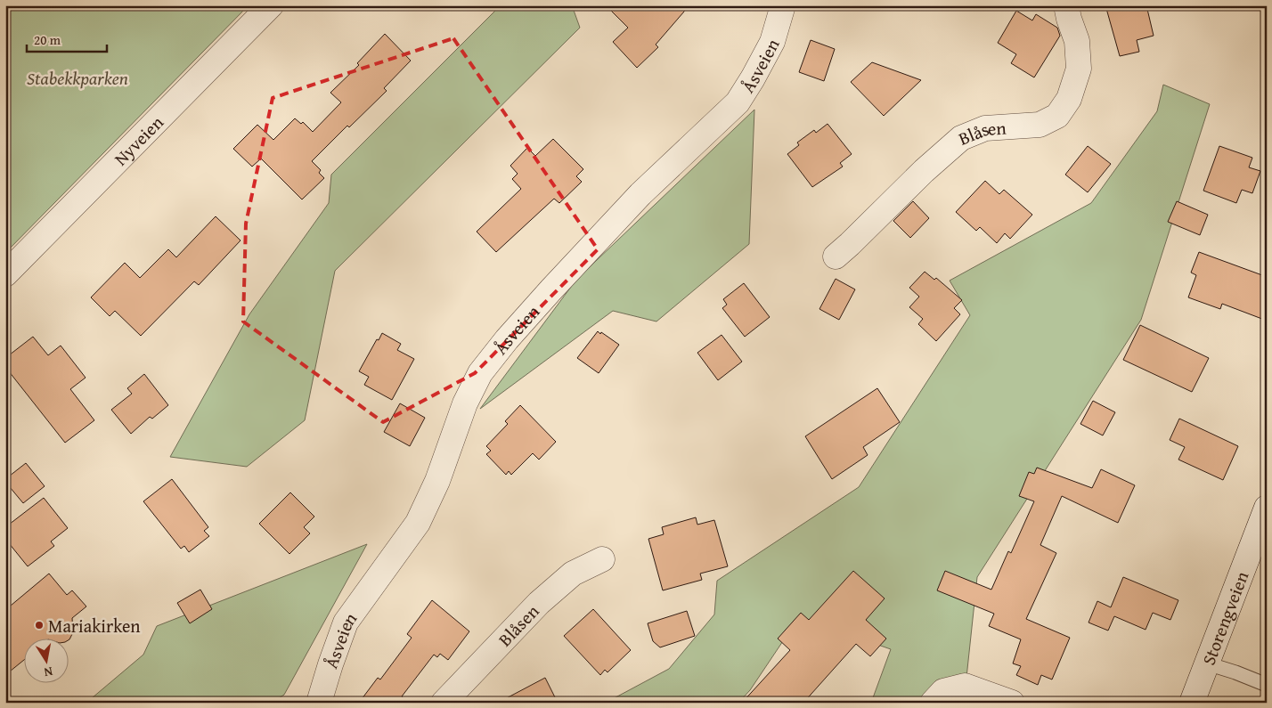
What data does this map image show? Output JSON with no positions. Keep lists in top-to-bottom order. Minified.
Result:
{"streets":{"street":["Åsveien","Blåsen","Nyveien","Storengveien"]},"parks":["Stabekkparken"],"places":["Mariakirken"],"scale_bar":"20 m","north":"bottom"}
